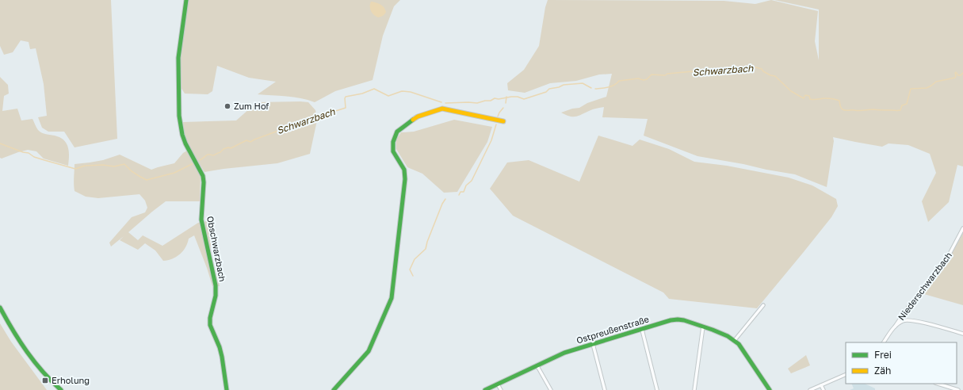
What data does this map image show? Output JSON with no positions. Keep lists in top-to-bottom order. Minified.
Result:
{"streets":{"street":["Obschwarzbach","Niederschwarzbach","Ostpreußenstraße"]},"water":["Schwarzbach"],"places":{"other":["Zum Hof"],"transit":["Erholung"]},"legend":["Frei","Zäh"]}
